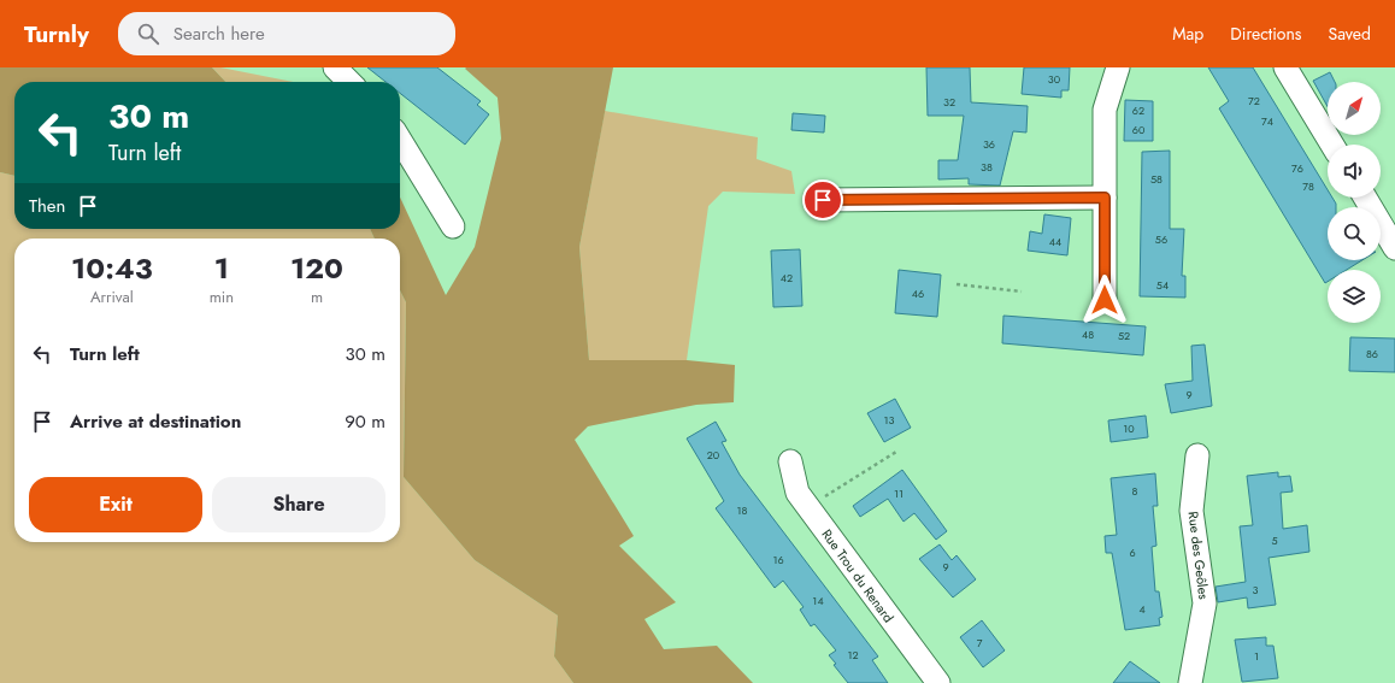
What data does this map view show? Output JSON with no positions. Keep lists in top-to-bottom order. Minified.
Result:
{"streets":{"street":["Rue des Geôles","Rue Trou du Renard"]},"house_numbers":["30","72","32","62","74","60","36","38","76","58","78","56","44","42","54","46","48","52","86","9","13","10","20","8","11","18","5","6","16","9","3","14","4","7","12","1"],"north":"top right","page":{"header":"Turnly","search":"Search here","nav":["Map","Directions","Saved"],"turn":["30 m","Turn left"],"then":"Then","eta":["10:43","Arrival","1","min","120","m"],"list":[{"name":"Turn left","value":"30 m"},{"name":"Arrive at destination","value":"90 m"}],"buttons":["Exit","Share"]}}
